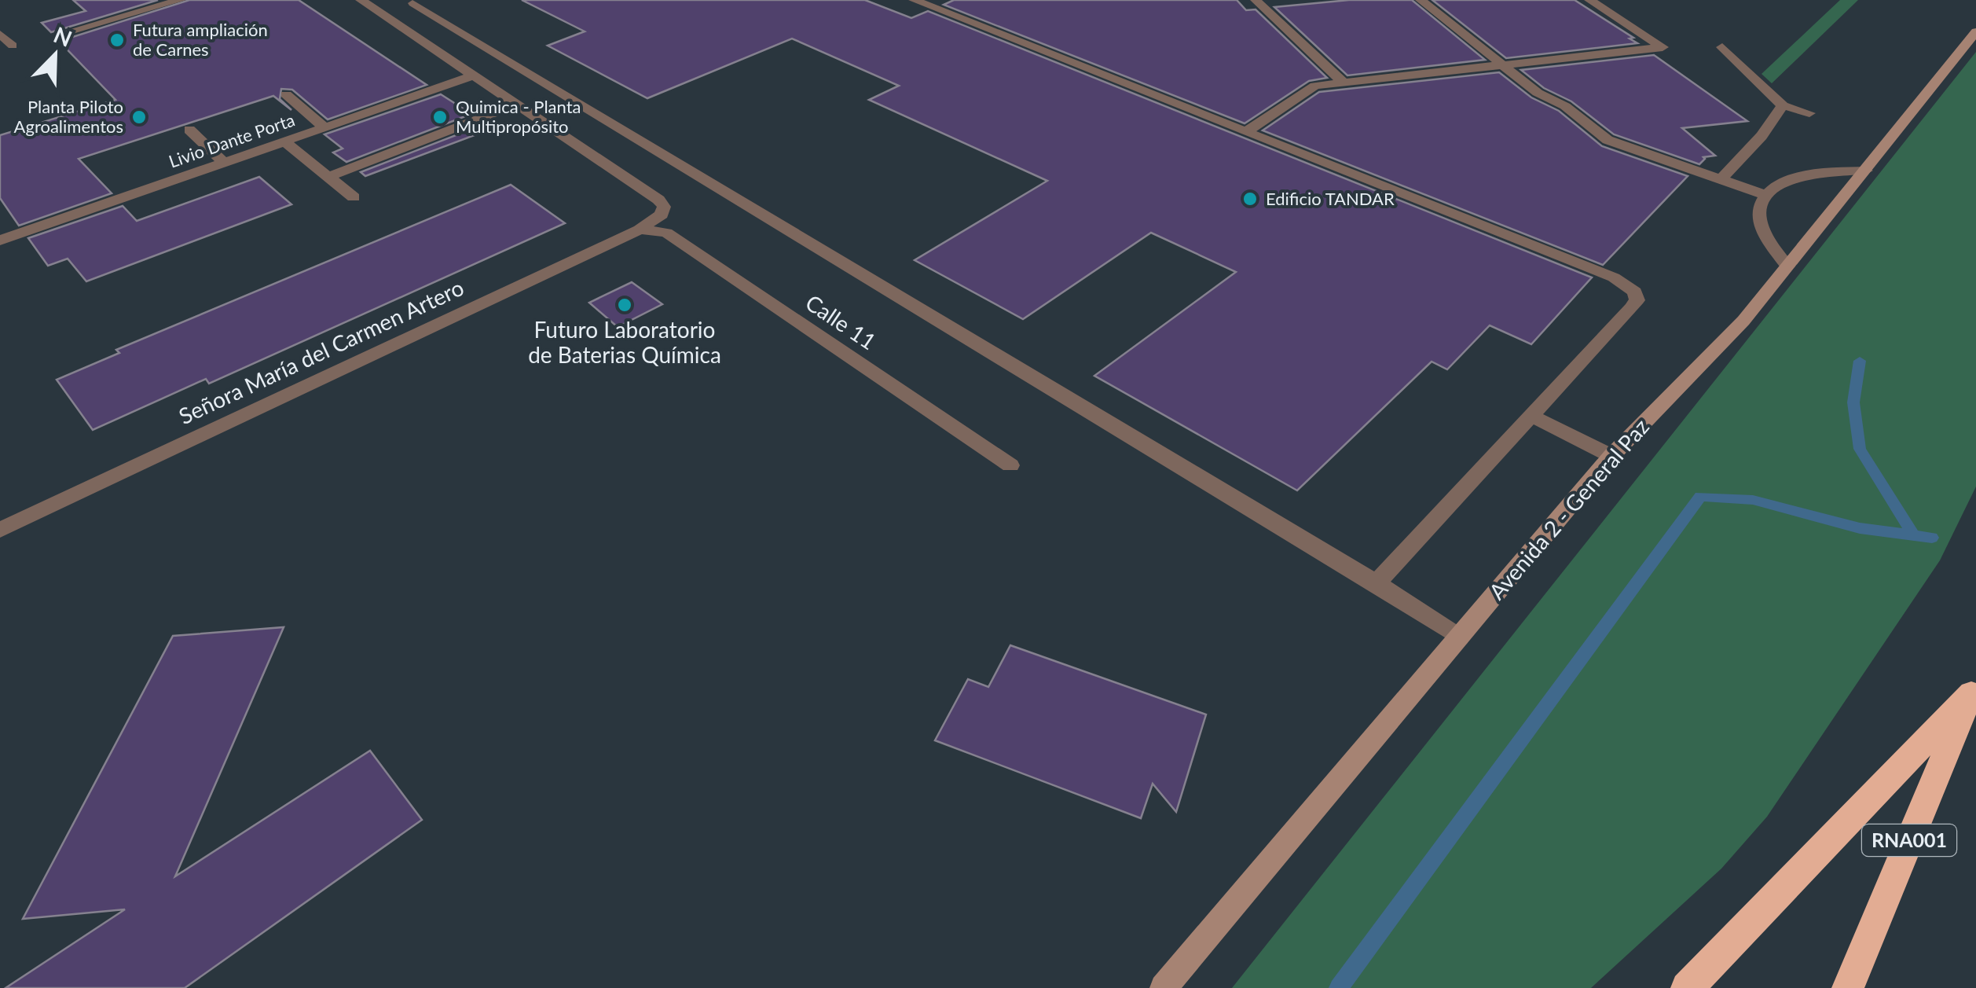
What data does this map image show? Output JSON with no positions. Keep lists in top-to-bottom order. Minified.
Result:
{"streets":{"highway":["RNA001"],"street":["Avenida 2 - General Paz"],"lane":["Livio Dante Porta","Calle 11","Señora María del Carmen Artero"]},"crossings":[["Calle 11","Señora María del Carmen Artero"]],"places":["Futura ampliación de Carnes","Planta Piloto Agroalimentos","Quimica - Planta Multipropósito","Edificio TANDAR","Futuro Laboratorio de Baterias Química"],"north":"top right"}
